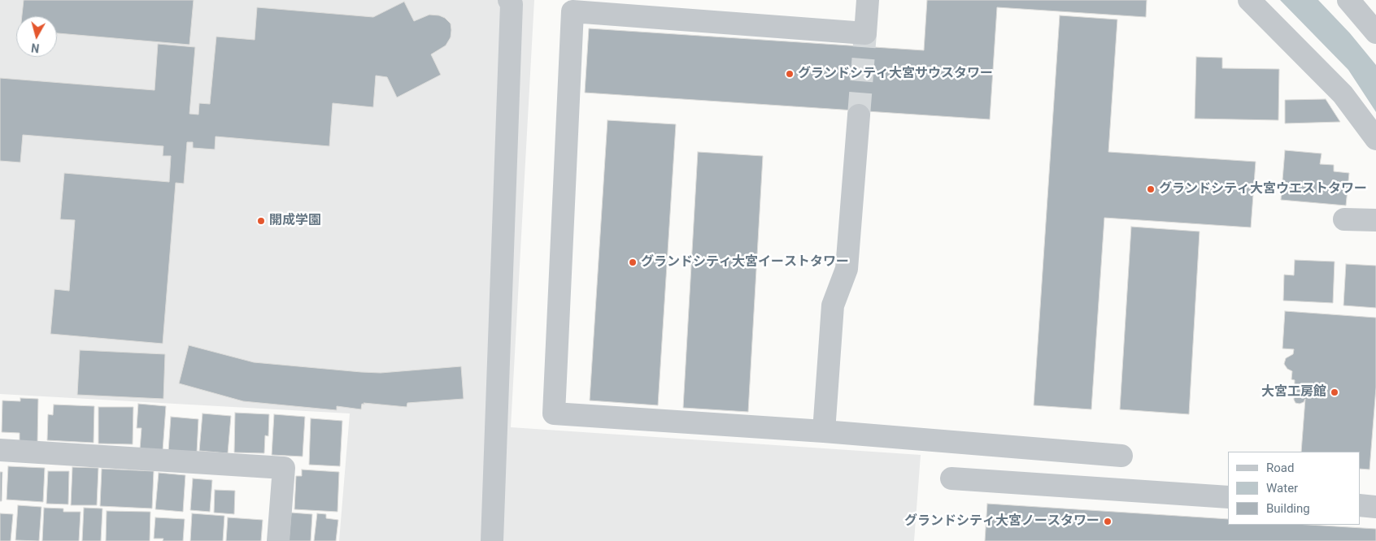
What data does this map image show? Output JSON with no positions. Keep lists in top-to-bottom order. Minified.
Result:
{"places":["グランドシティ大宮サウスタワー","グランドシティ大宮ウエストタワー","開成学園","グランドシティ大宮イーストタワー","大宮工房館","グランドシティ大宮ノースタワー"],"legend":["Road","Water","Building"],"north":"bottom"}
